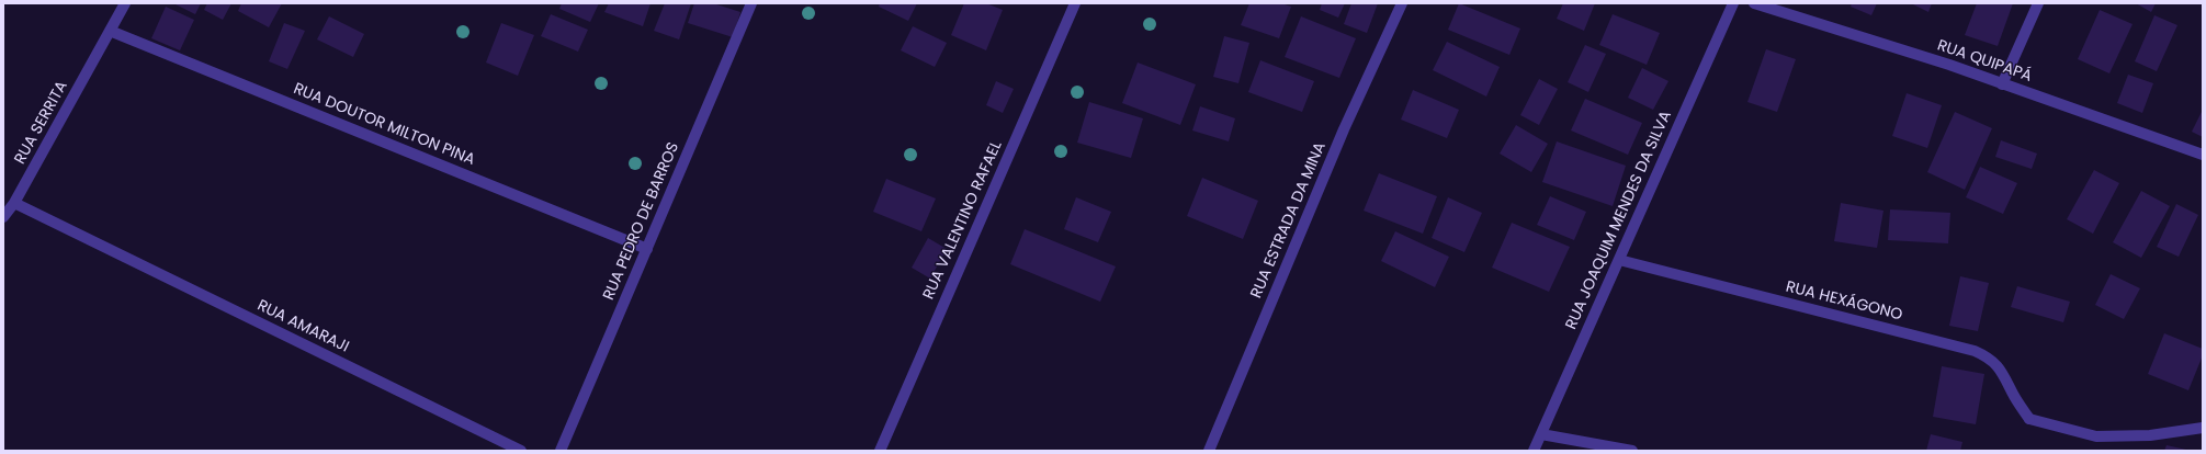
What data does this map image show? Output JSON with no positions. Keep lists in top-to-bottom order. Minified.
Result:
{"streets":{"street":["RUA QUIPAPÁ","RUA SERRITA","RUA DOUTOR MILTON PINA","RUA VALENTINO RAFAEL","RUA ESTRADA DA MINA","RUA JOAQUIM MENDES DA SILVA","RUA PEDRO DE BARROS","RUA HEXÁGONO","RUA AMARAJI"]},"crossings":[["RUA SERRITA","RUA DOUTOR MILTON PINA"],["RUA SERRITA","RUA AMARAJI"],["RUA DOUTOR MILTON PINA","RUA PEDRO DE BARROS"],["RUA JOAQUIM MENDES DA SILVA","RUA HEXÁGONO"]]}
